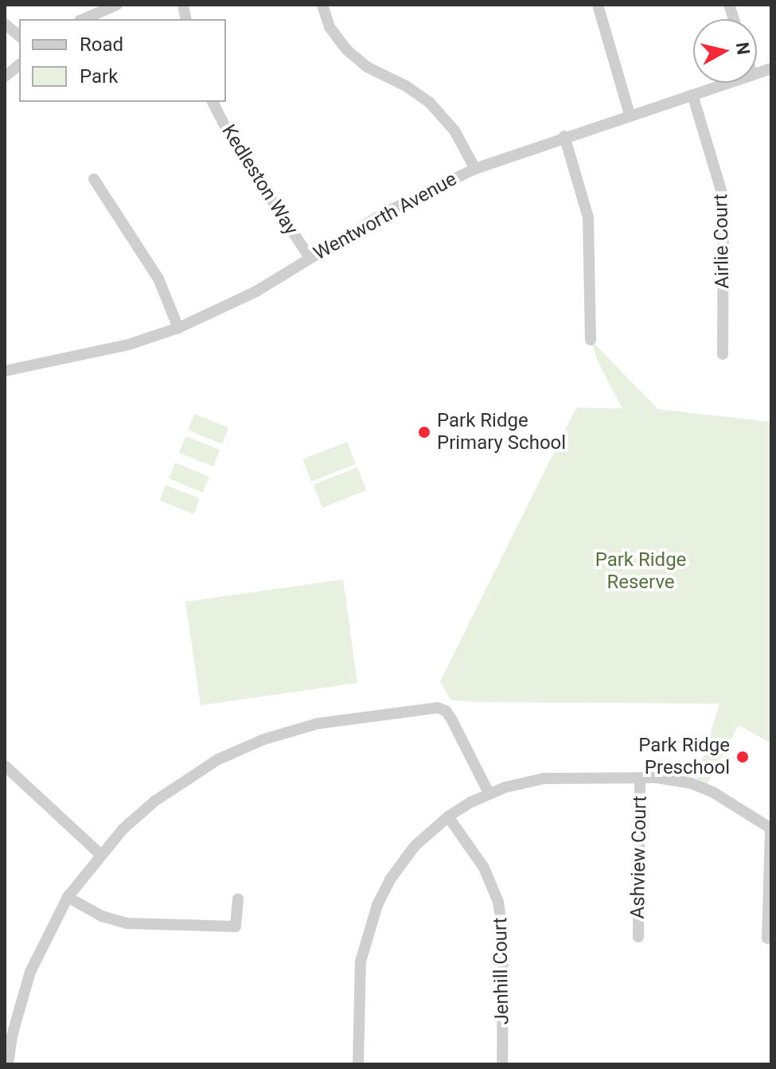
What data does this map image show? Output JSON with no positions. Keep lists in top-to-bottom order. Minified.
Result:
{"streets":{"street":["Kedleston Way","Wentworth Avenue","Airlie Court","Ashview Court","Jenhill Court"]},"crossings":[["Kedleston Way","Wentworth Avenue"],["Wentworth Avenue","Airlie Court"]],"parks":["Park Ridge Reserve"],"places":["Park Ridge Primary School","Park Ridge Preschool"],"legend":["Road","Park"],"north":"right"}
